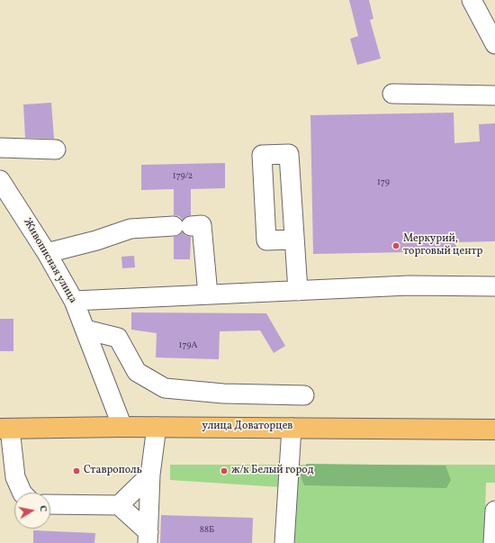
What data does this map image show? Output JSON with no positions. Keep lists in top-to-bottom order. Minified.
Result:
{"streets":{"main road":["улица Доваторцев"],"street":["Живописная улица"]},"crossings":[["Живописная улица","улица Доваторцев"]],"places":["Меркурий, торговый центр","Ставрополь","ж/к Белый город"],"house_numbers":["179/2","179","179А","88Б"],"north":"right"}
